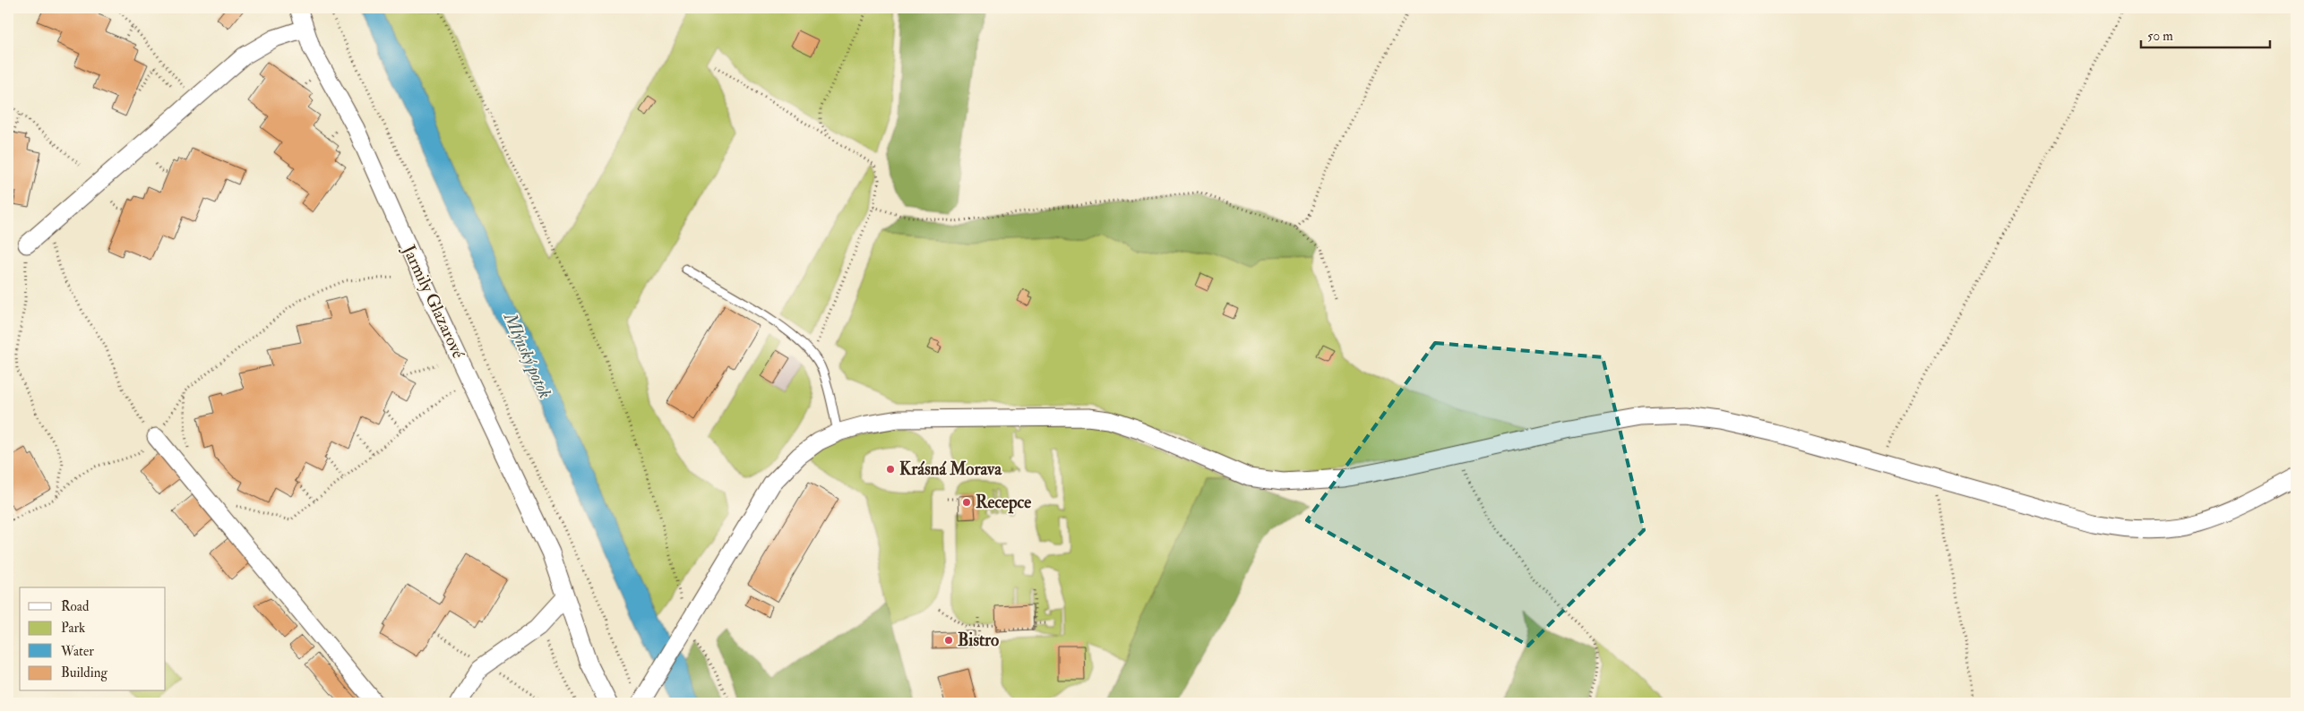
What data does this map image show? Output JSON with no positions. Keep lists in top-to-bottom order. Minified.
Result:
{"streets":{"street":["Jarmily Glazarové"]},"water":["Mlýnský potok"],"places":["Krásná Morava","Recepce","Bistro"],"legend":["Road","Park","Water","Building"],"scale_bar":"50 m"}
